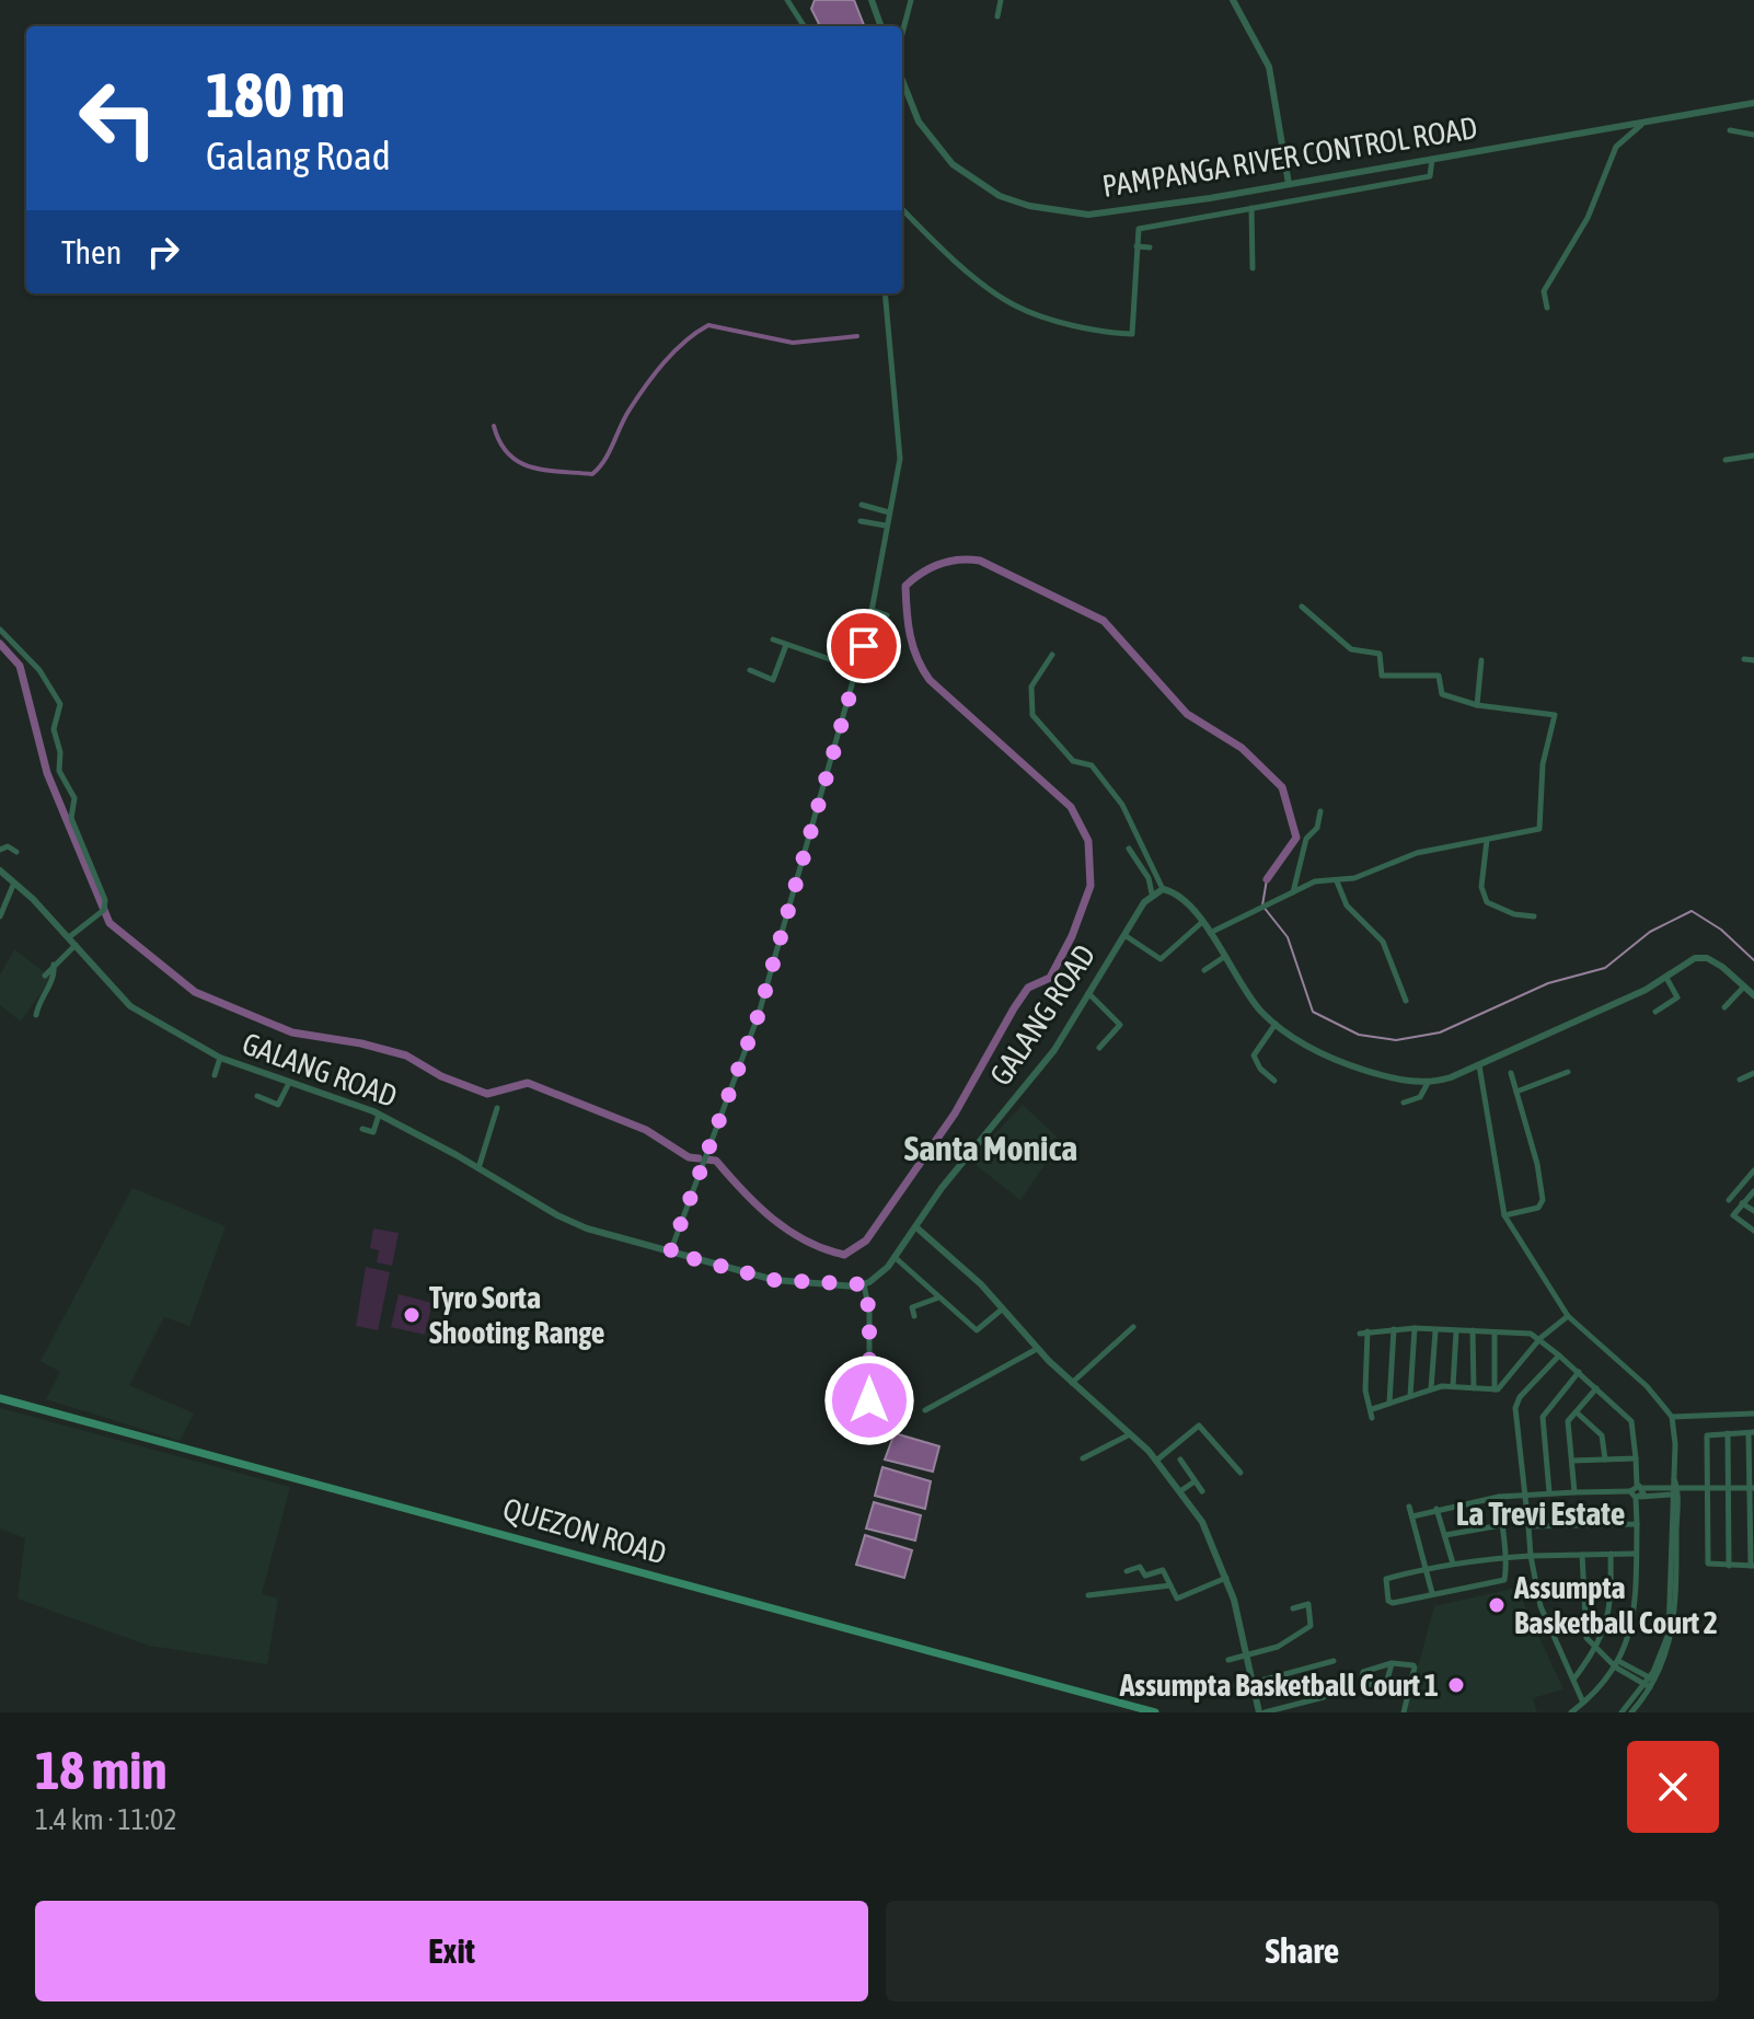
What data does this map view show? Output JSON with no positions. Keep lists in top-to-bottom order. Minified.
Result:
{"streets":{"main road":["QUEZON ROAD"],"street":["PAMPANGA RIVER CONTROL ROAD","GALANG ROAD"]},"districts":["Santa Monica","La Trevi Estate"],"places":["Tyro Sorta Shooting Range","Assumpta Basketball Court 2","Assumpta Basketball Court 1"],"page":{"turn":["180 m","Galang Road"],"then":"Then","heading":["18 min","1.4 km · 11:02"],"buttons":["Exit","Share"]}}
